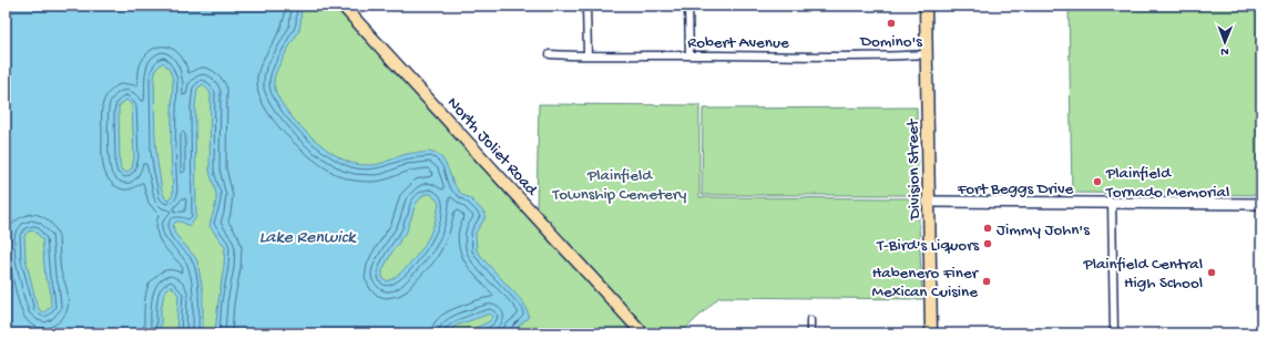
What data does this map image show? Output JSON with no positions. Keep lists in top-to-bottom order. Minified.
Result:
{"streets":{"main road":["North Joliet Road","Division Street"],"street":["Robert Avenue","Fort Beggs Drive"]},"crossings":[["Robert Avenue","Division Street"],["Division Street","Fort Beggs Drive"]],"water":["Lake Renwick"],"parks":["Plainfield Township Cemetery"],"places":["Domino's","Plainfield Tornado Memorial","Jimmy John's","T-Bird's Liquors","Plainfield Central High School","Habenero Finer Mexican Cuisine"],"north":"bottom"}
